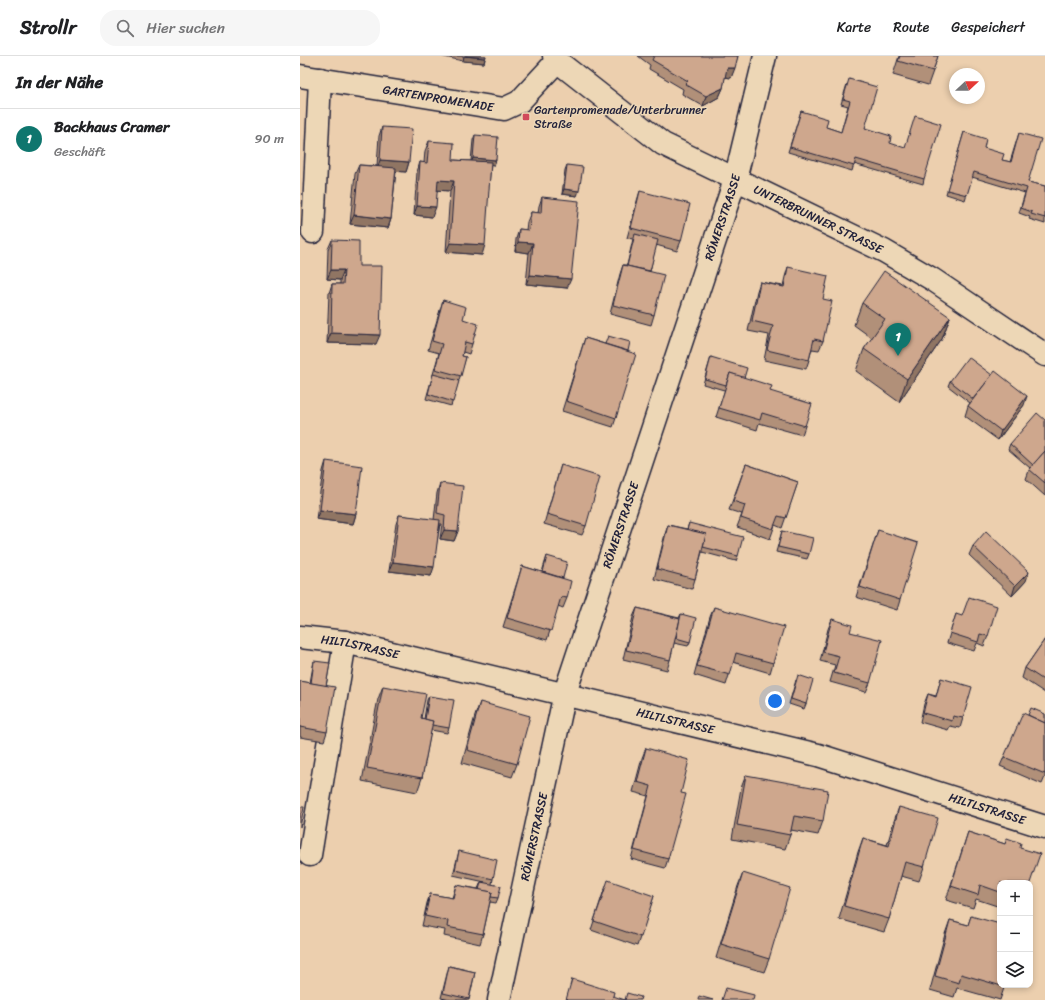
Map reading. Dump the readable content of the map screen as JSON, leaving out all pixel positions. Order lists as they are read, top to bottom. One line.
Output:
{"streets":{"street":["GARTENPROMENADE","RÖMERSTRASSE","UNTERBRUNNER STRASSE","HILTLSTRASSE"]},"crossings":[["GARTENPROMENADE","UNTERBRUNNER STRASSE"],["RÖMERSTRASSE","UNTERBRUNNER STRASSE"],["RÖMERSTRASSE","HILTLSTRASSE"]],"places":{"transit":["Gartenpromenade/Unterbrunner Straße"]},"north":"right","page":{"header":"Strollr","search":"Hier suchen","nav":["Karte","Route","Gespeichert"],"heading":"In der Nähe","list":[{"mark":"1","name":"Backhaus Cramer","note":"Geschäft","value":"90 m"}],"pins":"1","map_buttons":["+","−"]}}
